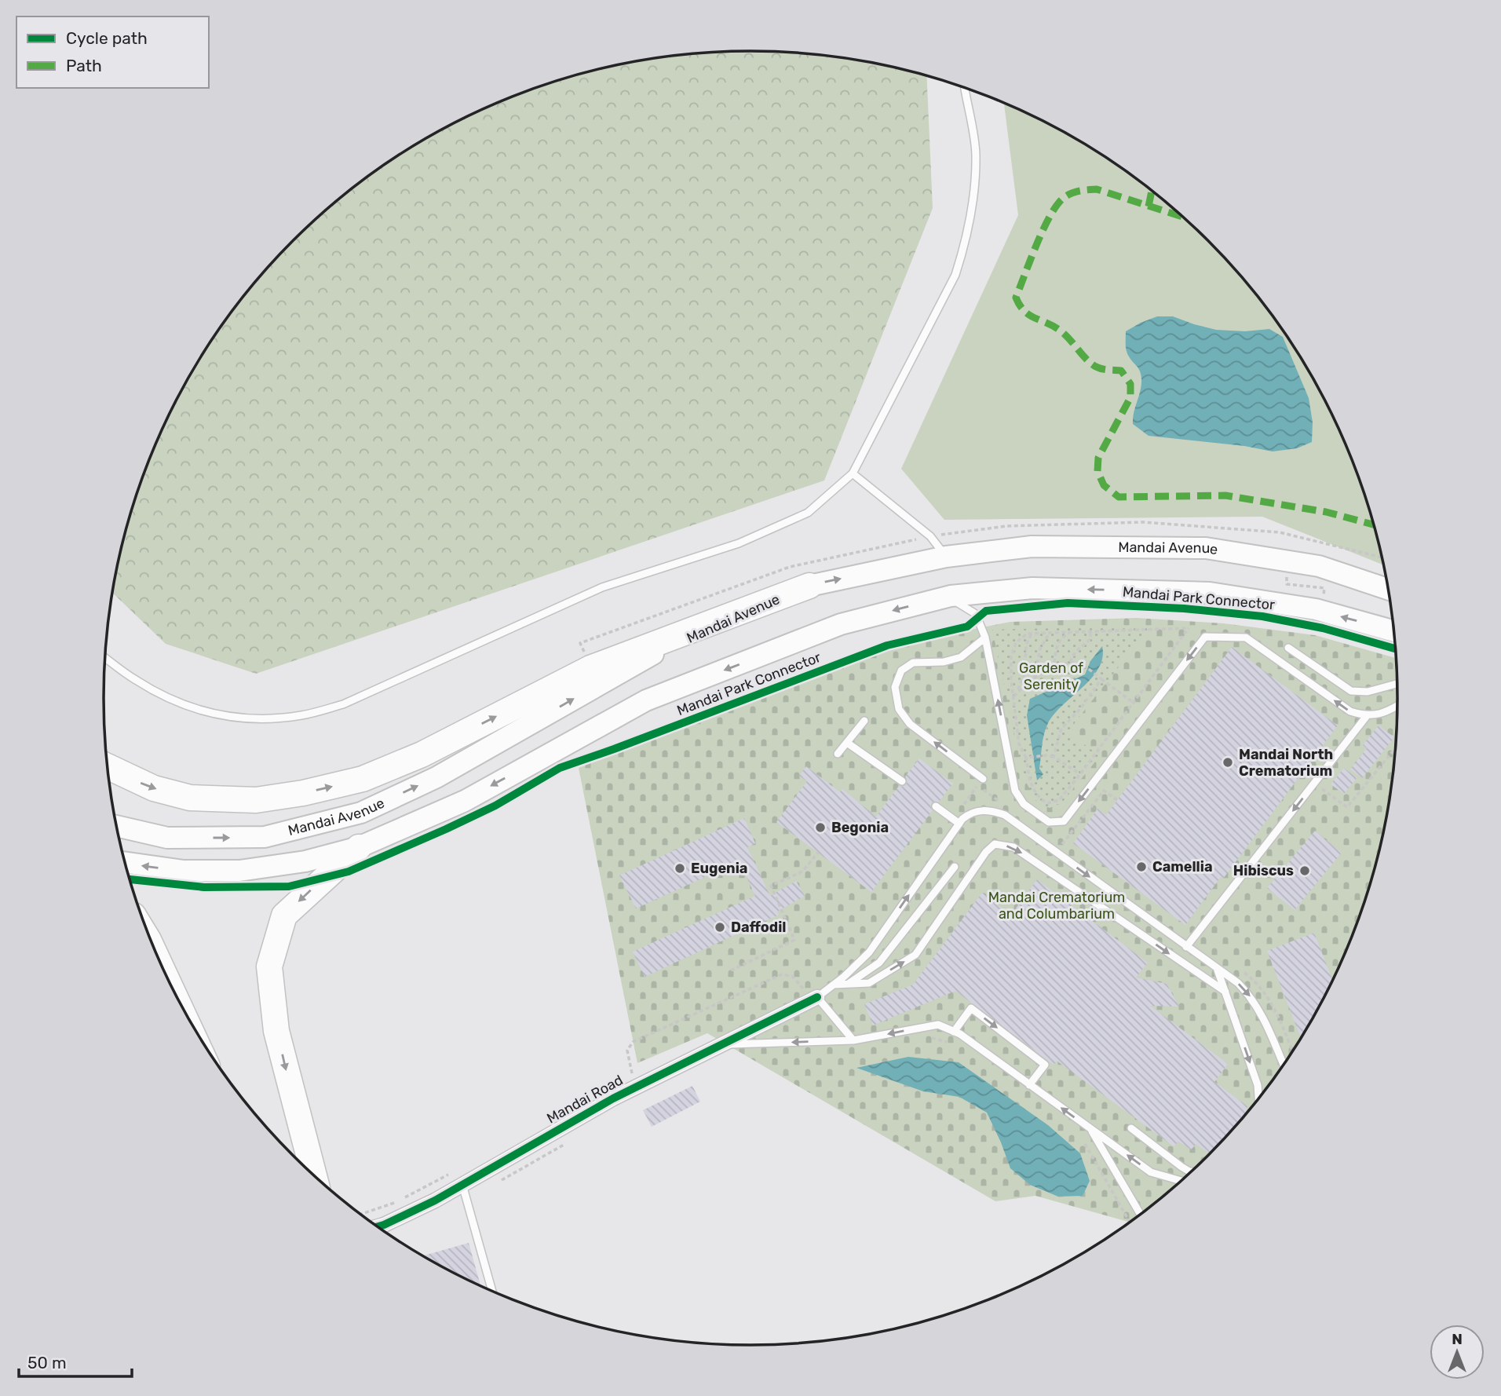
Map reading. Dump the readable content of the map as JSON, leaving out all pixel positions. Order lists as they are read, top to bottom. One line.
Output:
{"streets":{"main road":["Mandai Avenue"],"street":["Mandai Road"],"cycle path":["Mandai Park Connector"]},"parks":["Garden of Serenity","Mandai Crematorium and Columbarium"],"places":["Mandai North Crematorium","Begonia","Camellia","Eugenia","Hibiscus","Daffodil"],"legend":["Cycle path","Path"],"scale_bar":"50 m","north":"top"}
